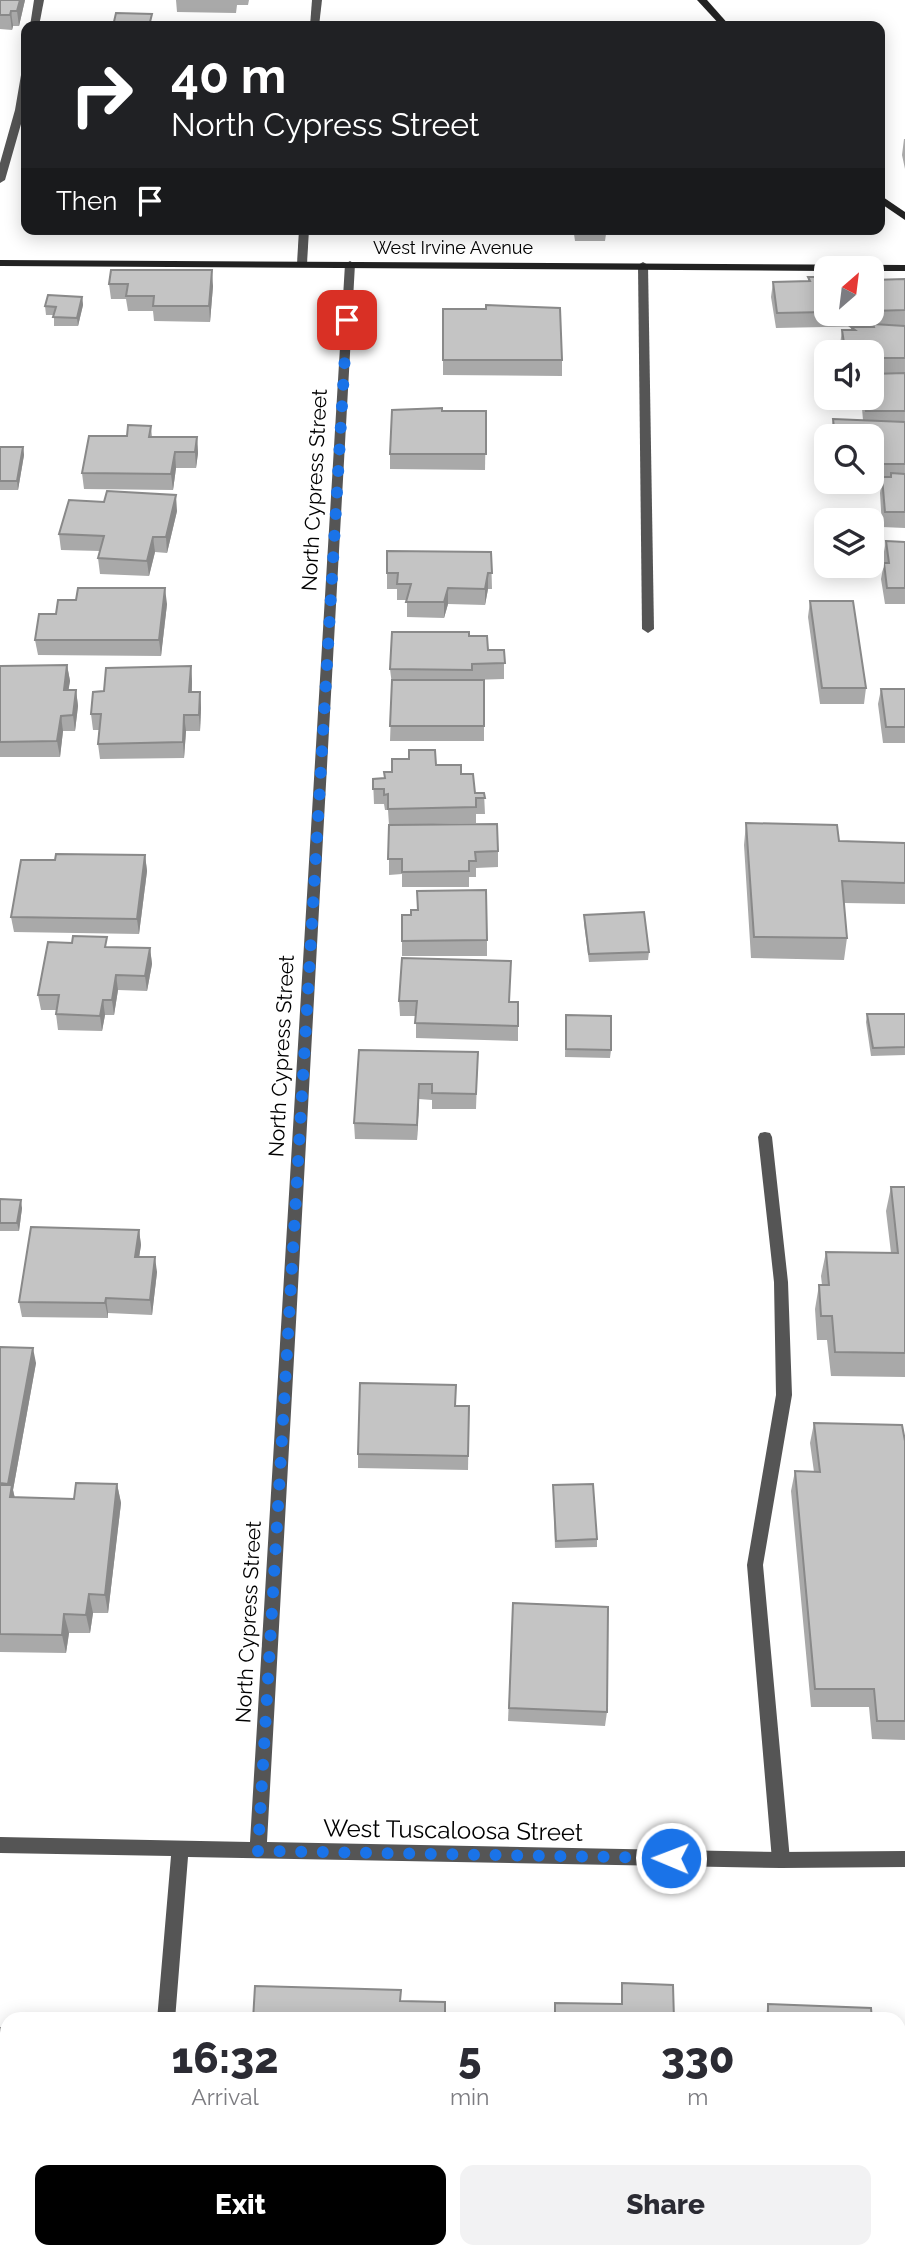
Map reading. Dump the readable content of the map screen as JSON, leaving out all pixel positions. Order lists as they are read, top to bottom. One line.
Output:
{"streets":{"street":["West Irvine Avenue","North Cypress Street","West Tuscaloosa Street"]},"crossings":[["West Irvine Avenue","North Cypress Street"],["North Cypress Street","West Tuscaloosa Street"]],"north":"top right","page":{"turn":["40 m","North Cypress Street"],"then":"Then","eta":["16:32","Arrival","5","min","330","m"],"buttons":["Exit","Share"]}}
